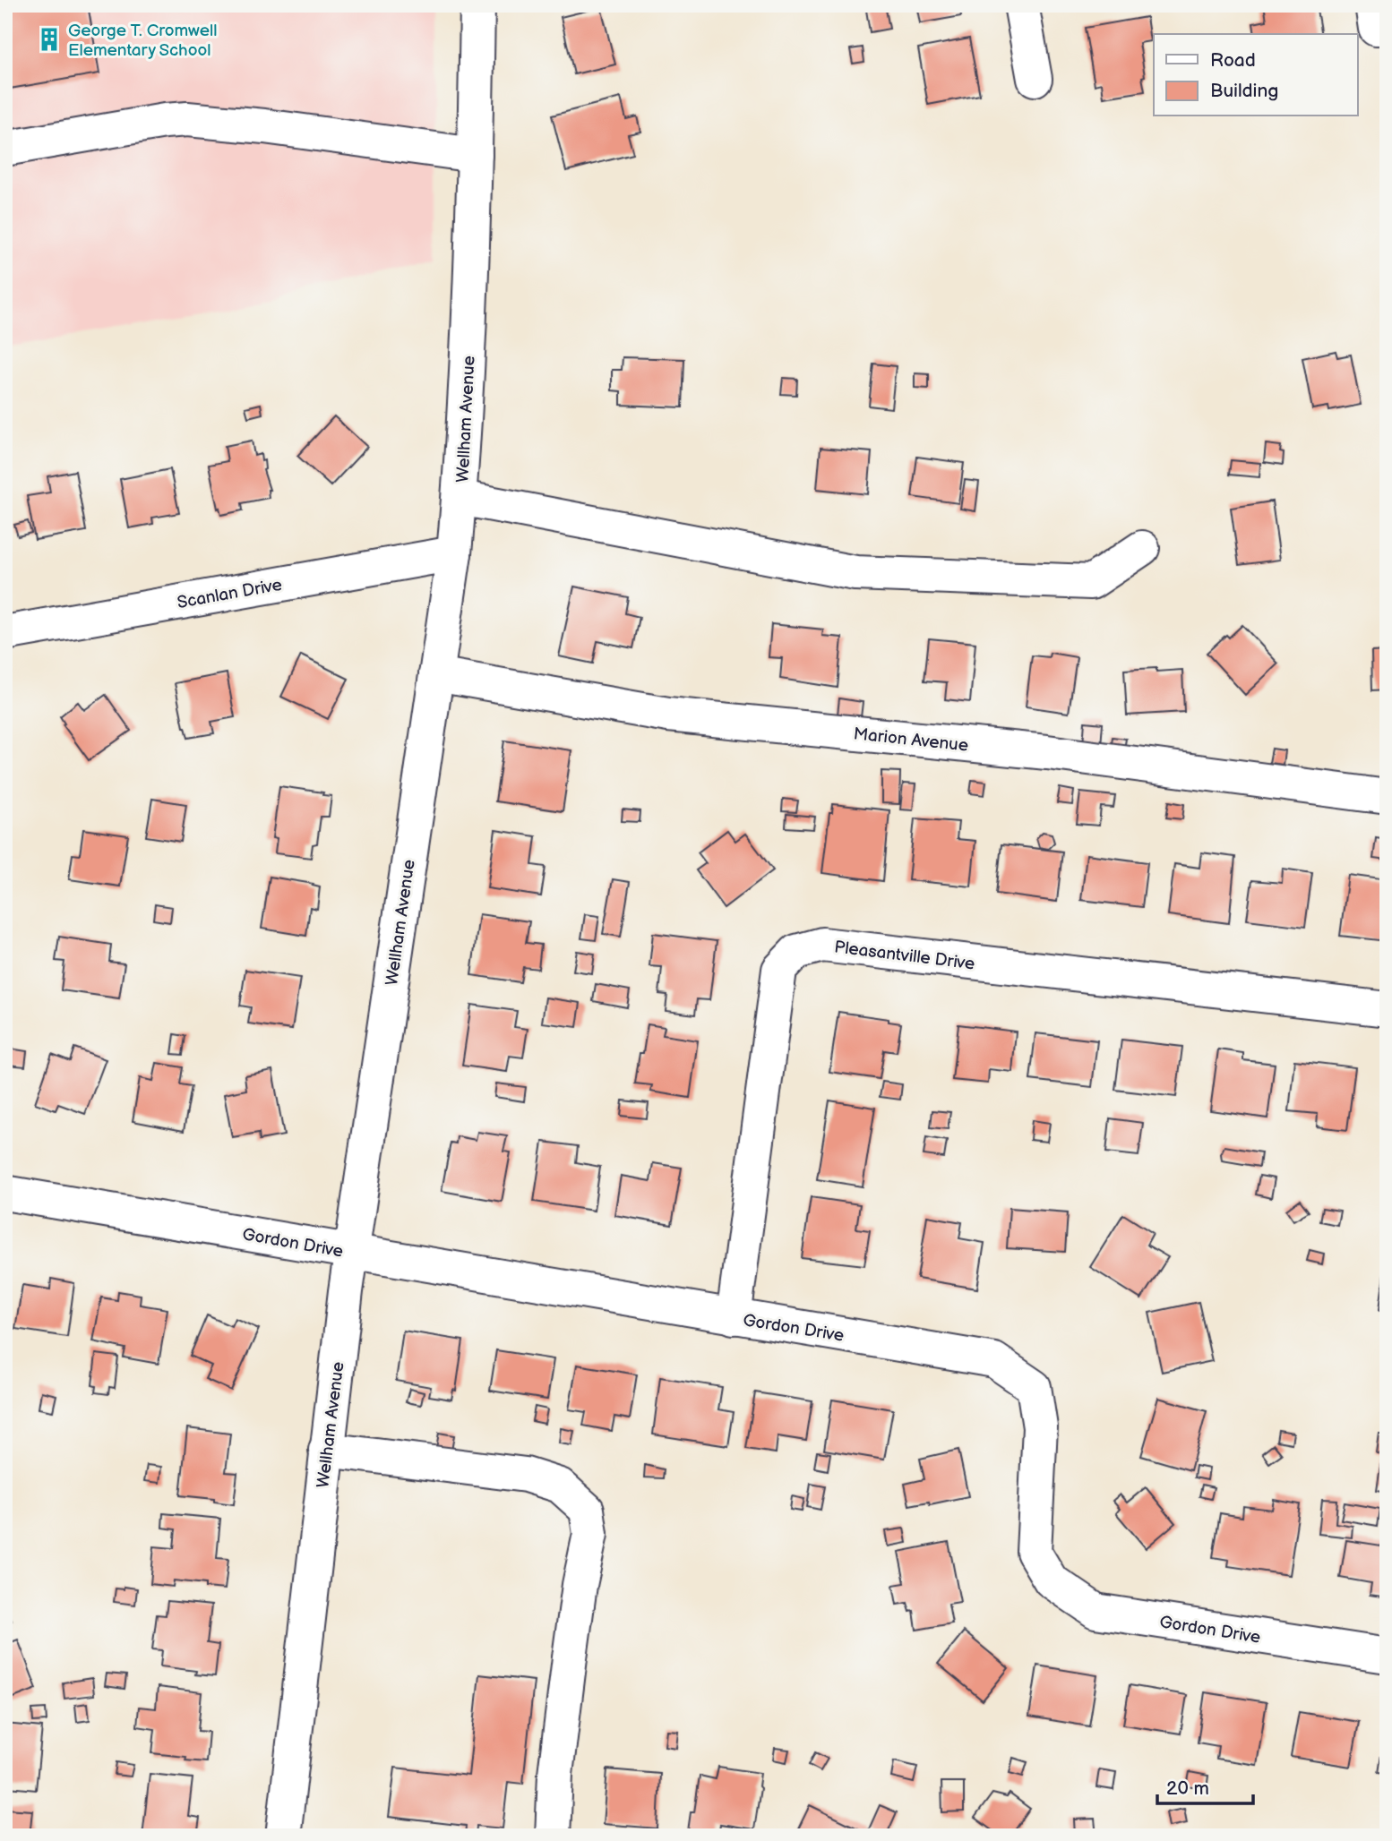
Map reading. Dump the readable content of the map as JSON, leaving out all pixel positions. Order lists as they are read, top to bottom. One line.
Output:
{"streets":{"street":["Wellham Avenue","Scanlan Drive","Marion Avenue","Pleasantville Drive","Gordon Drive"]},"crossings":[["Wellham Avenue","Scanlan Drive"],["Wellham Avenue","Marion Avenue"],["Wellham Avenue","Gordon Drive"],["Pleasantville Drive","Gordon Drive"]],"places":{"building":["George T. Cromwell Elementary School"]},"legend":["Road","Building"],"scale_bar":"20 m"}
